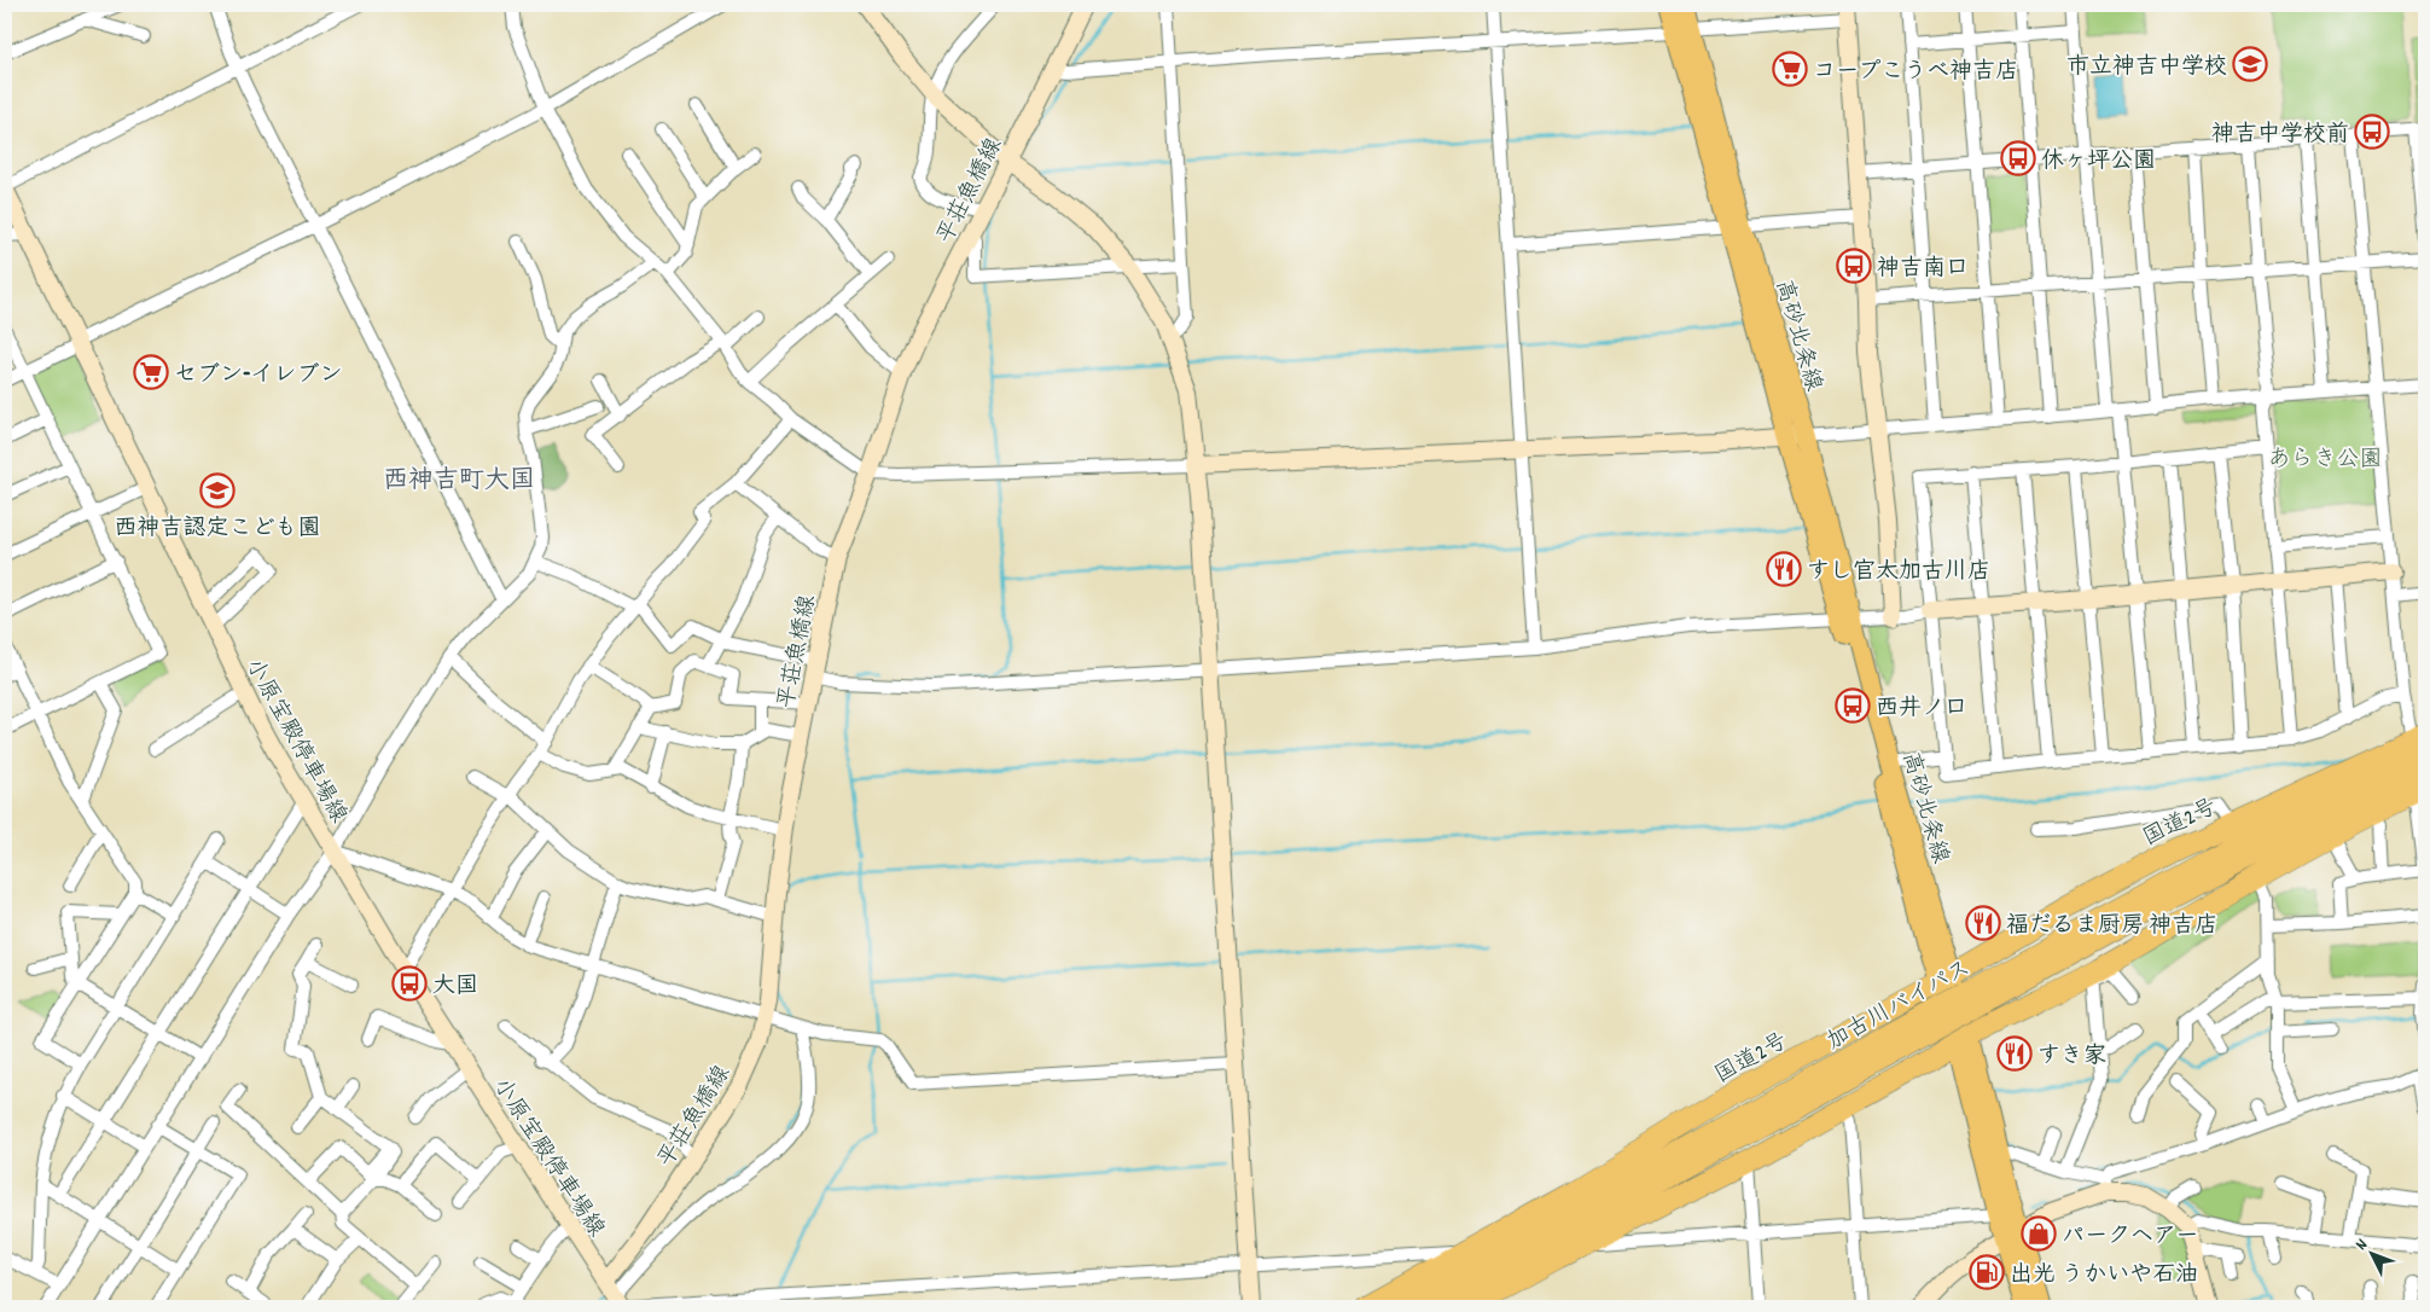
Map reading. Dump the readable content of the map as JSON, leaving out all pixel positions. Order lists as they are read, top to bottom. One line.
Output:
{"streets":{"highway":["国道2号","加古川バイパス"],"main road":["高砂北条線"],"street":["平荘魚橋線","小原宝殿停車場線"]},"crossings":[["平荘魚橋線","小原宝殿停車場線"],["高砂北条線","国道2号"],["国道2号","加古川バイパス"]],"districts":["西神吉町大国"],"parks":["あらき公園"],"places":{"school or university":["市立神吉中学校","西神吉認定こども園"],"supermarket":["コープこうべ神吉店","セブン-イレブン"],"bus stop":["神吉中学校前","休ヶ坪公園","神吉南口","西井ノ口","大国"],"restaurant":["すし官太加古川店","福だるま厨房 神吉店","すき家"],"shop":["パークヘアー"],"fuel station":["出光 うかいや石油"]},"north":"top left"}
